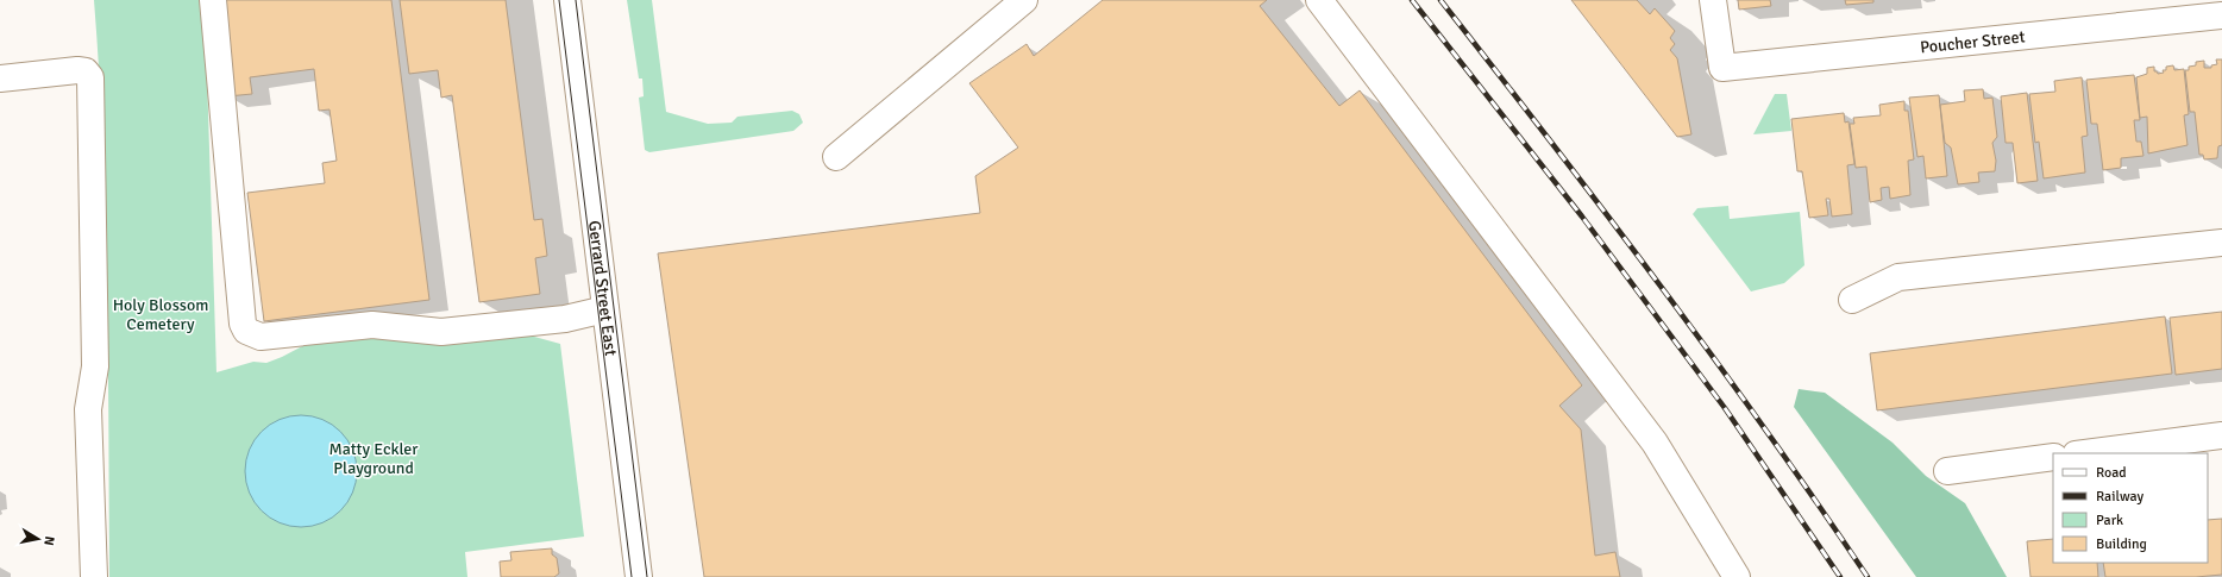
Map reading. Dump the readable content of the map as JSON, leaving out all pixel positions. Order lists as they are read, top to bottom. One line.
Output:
{"streets":{"street":["Poucher Street","Gerrard Street East"]},"parks":["Holy Blossom Cemetery","Matty Eckler Playground"],"legend":["Road","Railway","Park","Building"],"north":"right"}
